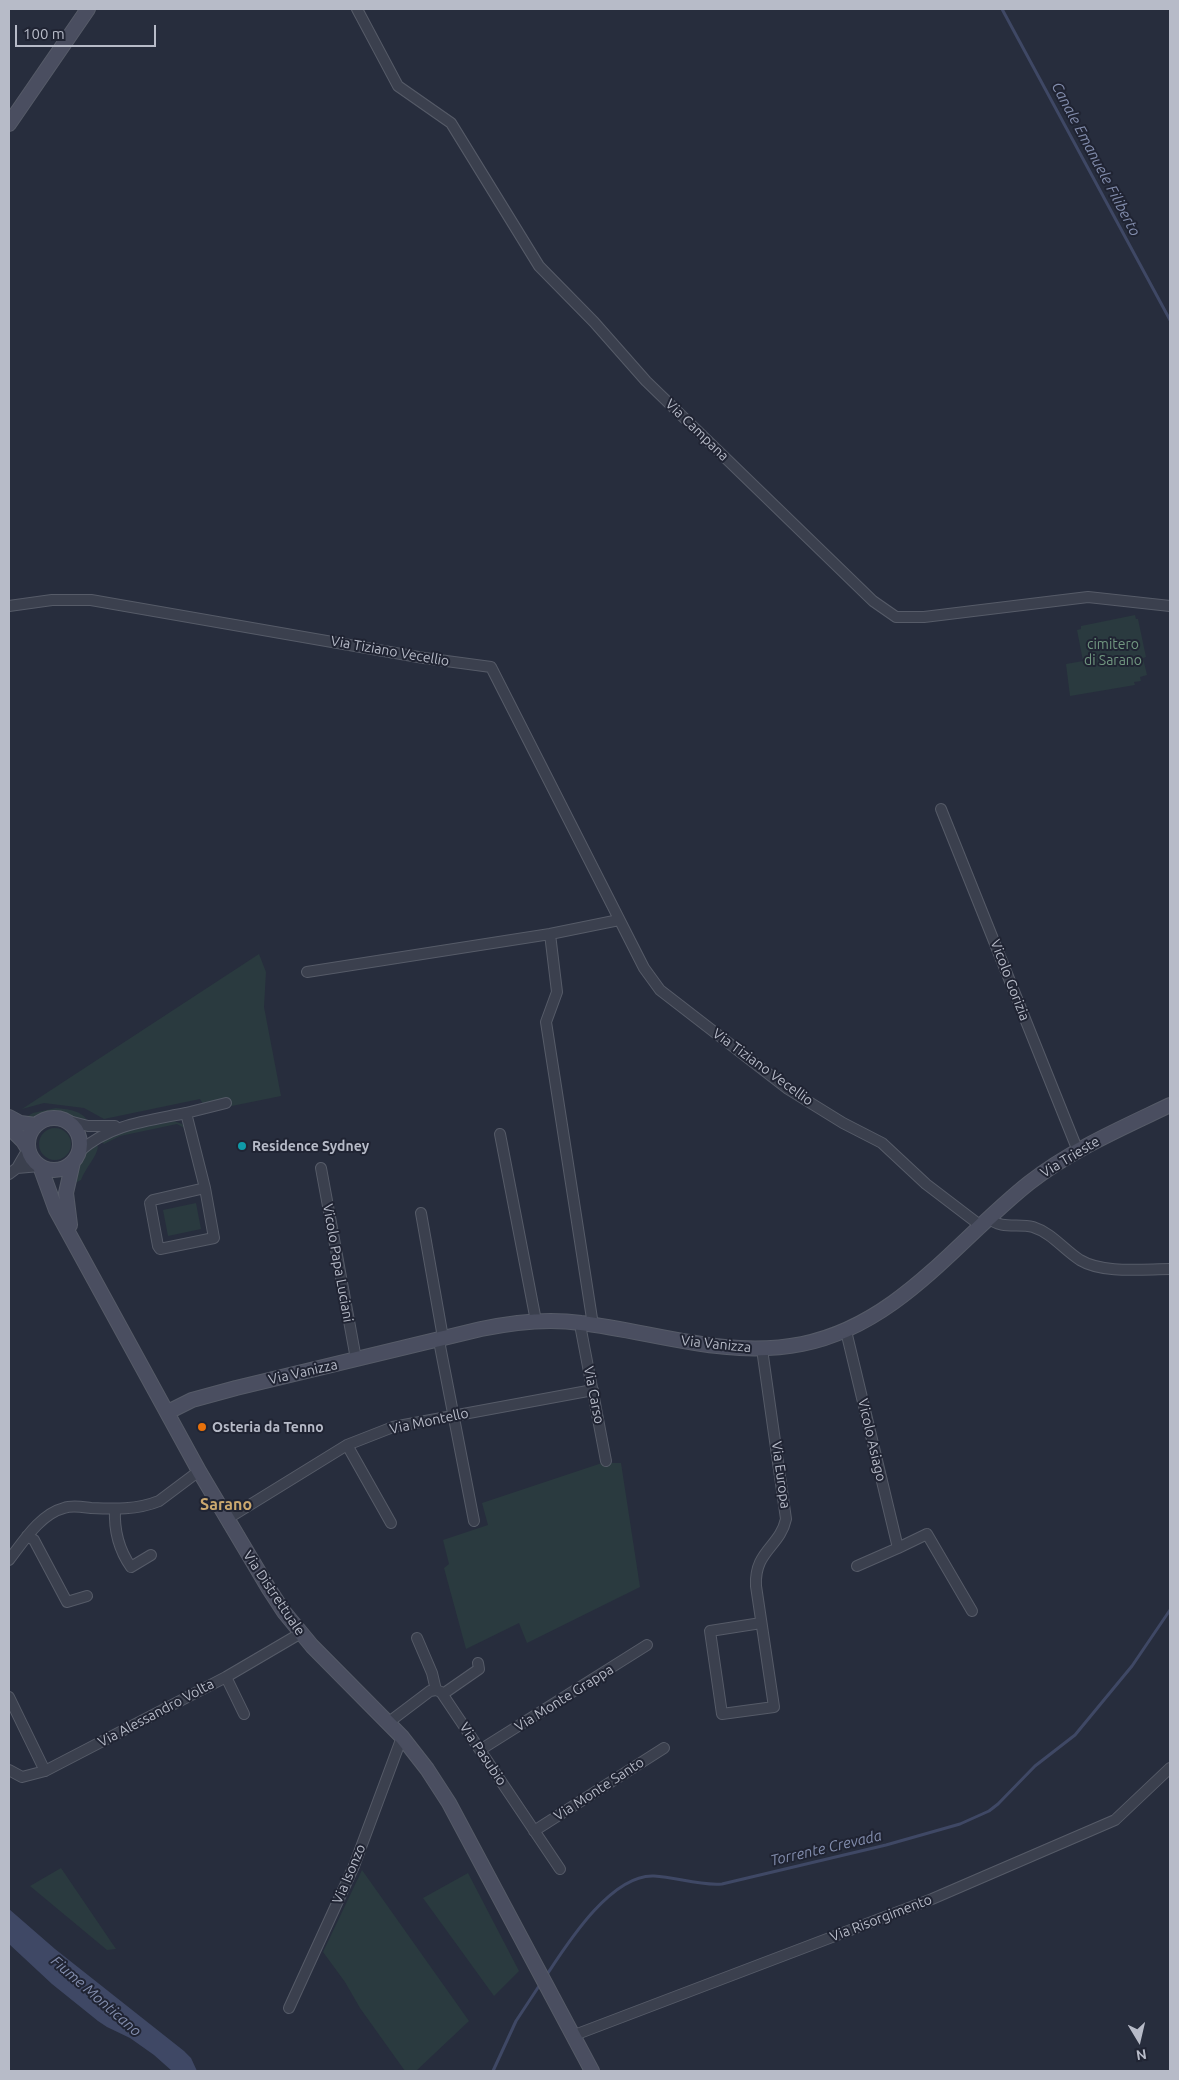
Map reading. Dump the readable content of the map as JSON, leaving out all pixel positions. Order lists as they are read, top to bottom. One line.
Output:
{"streets":{"main road":["Via Trieste","Via Vanizza","Via Distrettuale"],"street":["Via Campana","Via Tiziano Vecellio","Vicolo Gorizia","Vicolo Papa Luciani","Via Carso","Via Montello","Vicolo Asiago","Via Europa","Via Monte Grappa","Via Alessandro Volta","Via Pasubio","Via Monte Santo","Via Isonzo","Via Risorgimento"]},"crossings":[["Via Tiziano Vecellio","Via Trieste"],["Via Tiziano Vecellio","Via Vanizza"],["Vicolo Gorizia","Via Trieste"],["Via Trieste","Via Vanizza"],["Vicolo Papa Luciani","Via Vanizza"],["Via Vanizza","Via Carso"],["Via Vanizza","Vicolo Asiago"],["Via Vanizza","Via Europa"],["Via Vanizza","Via Distrettuale"],["Via Carso","Via Montello"],["Via Montello","Via Distrettuale"],["Via Distrettuale","Via Alessandro Volta"],["Via Distrettuale","Via Isonzo"],["Via Distrettuale","Via Risorgimento"],["Via Monte Grappa","Via Pasubio"],["Via Pasubio","Via Monte Santo"]],"districts":["Sarano"],"water":["Canale Emanuele Filiberto","Torrente Crevada","Fiume Monticano"],"parks":["cimitero di Sarano"],"places":["Residence Sydney","Osteria da Tenno"],"scale_bar":"100 m","north":"bottom"}
